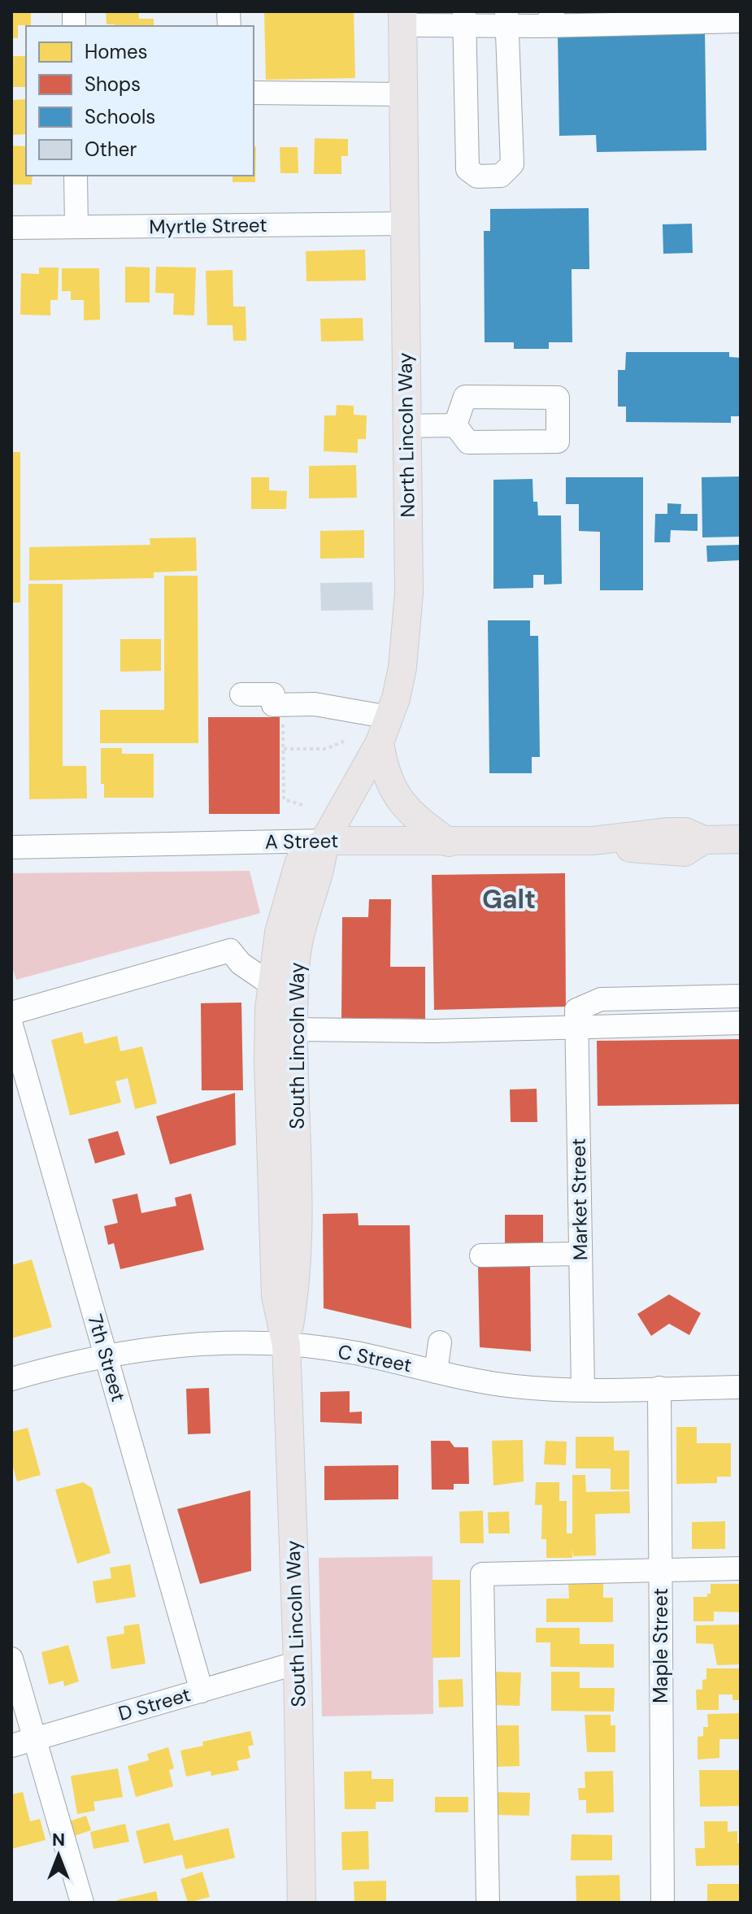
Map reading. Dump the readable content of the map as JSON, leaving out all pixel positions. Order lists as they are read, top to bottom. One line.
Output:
{"streets":{"main road":["North Lincoln Way","A Street","South Lincoln Way"],"street":["Myrtle Street","Market Street","7th Street","C Street","Maple Street","D Street"]},"crossings":[["Myrtle Street","North Lincoln Way"],["North Lincoln Way","A Street"],["North Lincoln Way","South Lincoln Way"],["A Street","South Lincoln Way"],["South Lincoln Way","C Street"],["South Lincoln Way","D Street"],["Market Street","C Street"],["7th Street","C Street"],["7th Street","D Street"],["C Street","Maple Street"]],"districts":["Galt"],"legend":["Homes","Shops","Schools","Other"],"north":"top"}
